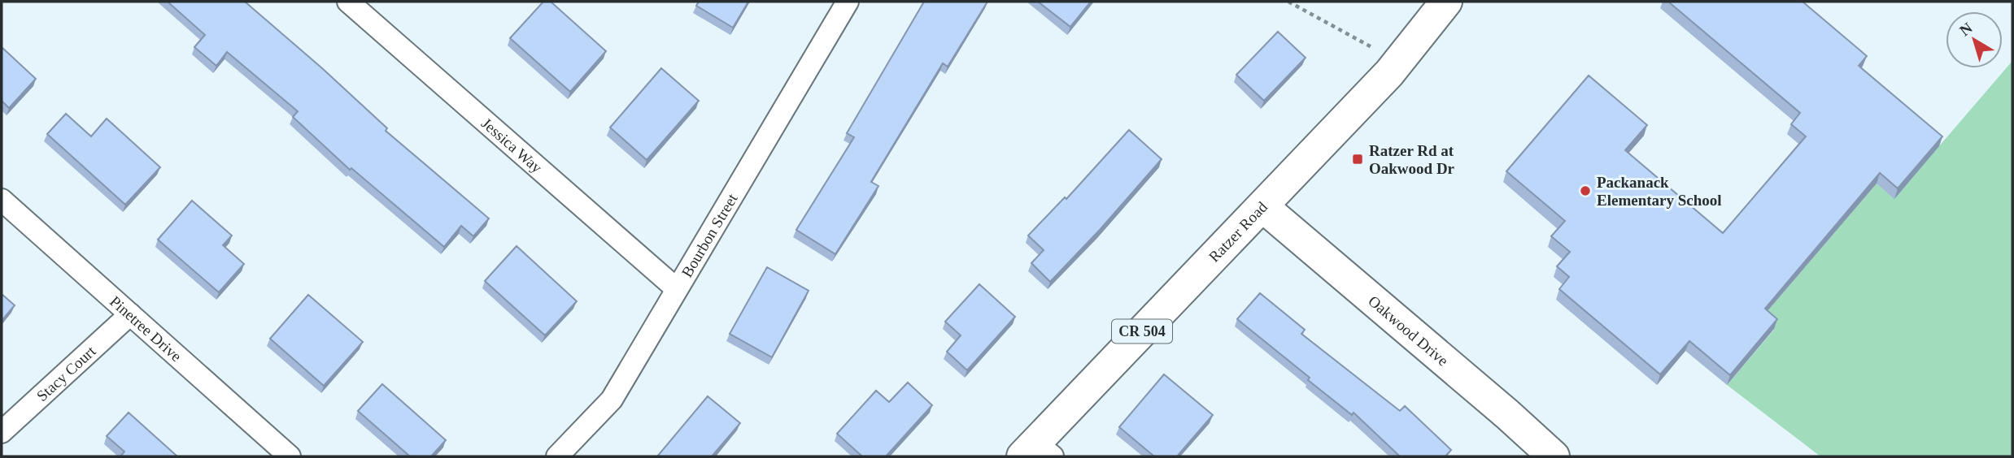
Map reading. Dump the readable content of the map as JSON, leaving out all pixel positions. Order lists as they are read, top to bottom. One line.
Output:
{"streets":{"main road":["Ratzer Road","Oakwood Drive","CR 504"],"street":["Jessica Way","Bourbon Street","Pinetree Drive","Stacy Court"]},"crossings":[["Jessica Way","Bourbon Street"],["Ratzer Road","Oakwood Drive"],["Pinetree Drive","Stacy Court"]],"places":{"transit":["Ratzer Rd at Oakwood Dr"],"other":["Packanack Elementary School"]},"north":"top left"}
